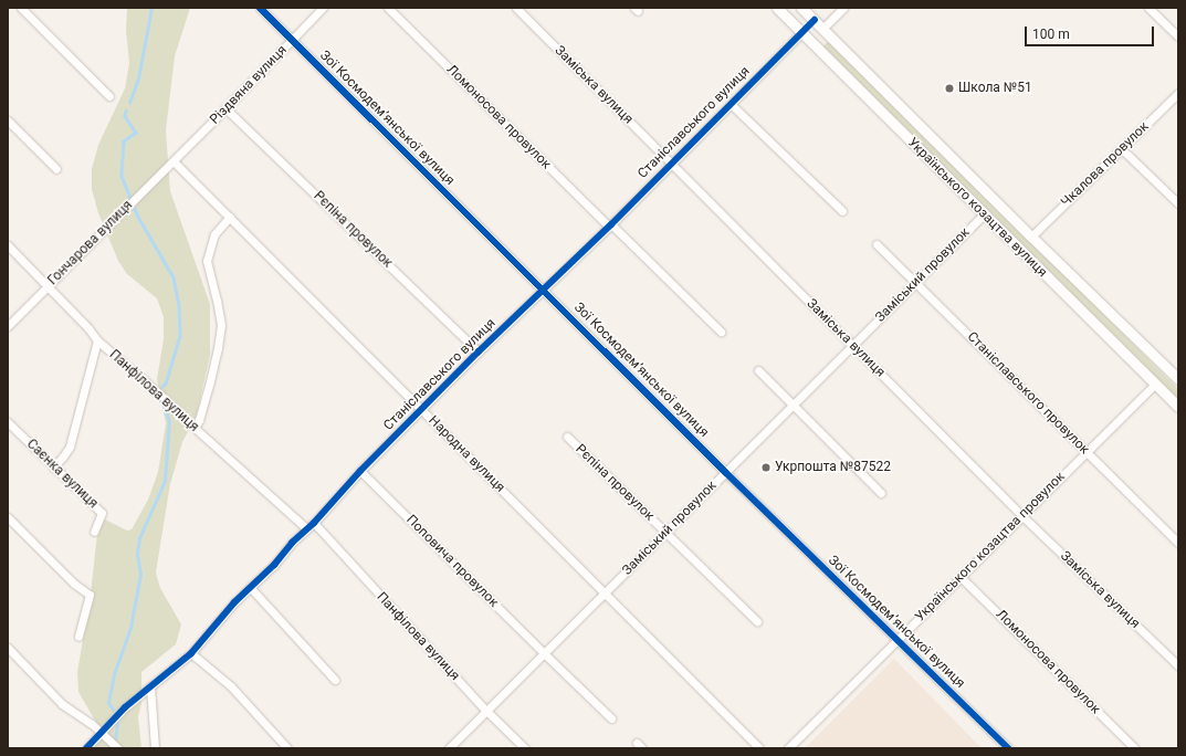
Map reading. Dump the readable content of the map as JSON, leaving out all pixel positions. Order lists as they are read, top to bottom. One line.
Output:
{"streets":{"street":["Різдвяна вулиця","Заміська вулиця","Ломоносова провулок","Зої Космодем’янської вулиця","Станіславського вулиця","Чкалова провулок","Українського козацтва вулиця","Рєпіна провулок","Гончарова вулиця","Заміський провулок","Панфілова вулиця","Станіславського провулок","Народна вулиця","Саєнка вулиця","Українського козацтва провулок","Поповича провулок"]},"crossings":[["Різдвяна вулиця","Зої Космодем’янської вулиця"],["Різдвяна вулиця","Рєпіна провулок"],["Різдвяна вулиця","Гончарова вулиця"],["Різдвяна вулиця","Народна вулиця"],["Заміська вулиця","Станіславського вулиця"],["Заміська вулиця","Заміський провулок"],["Заміська вулиця","Українського козацтва провулок"],["Ломоносова провулок","Станіславського вулиця"],["Ломоносова провулок","Українського козацтва провулок"],["Зої Космодем’янської вулиця","Станіславського вулиця"],["Зої Космодем’янської вулиця","Заміський провулок"],["Зої Космодем’янської вулиця","Українського козацтва провулок"],["Станіславського вулиця","Українського козацтва вулиця"],["Станіславського вулиця","Рєпіна провулок"],["Станіславського вулиця","Панфілова вулиця"],["Станіславського вулиця","Народна вулиця"],["Станіславського вулиця","Поповича провулок"],["Чкалова провулок","Українського козацтва вулиця"],["Українського козацтва вулиця","Заміський провулок"],["Українського козацтва вулиця","Українського козацтва провулок"],["Рєпіна провулок","Заміський провулок"],["Гончарова вулиця","Панфілова вулиця"],["Гончарова вулиця","Народна вулиця"],["Заміський провулок","Панфілова вулиця"],["Заміський провулок","Станіславського провулок"],["Заміський провулок","Народна вулиця"],["Заміський провулок","Поповича провулок"],["Станіславського провулок","Українського козацтва провулок"]],"places":["Школа №51","Укрпошта №87522"],"scale_bar":"100 m"}
